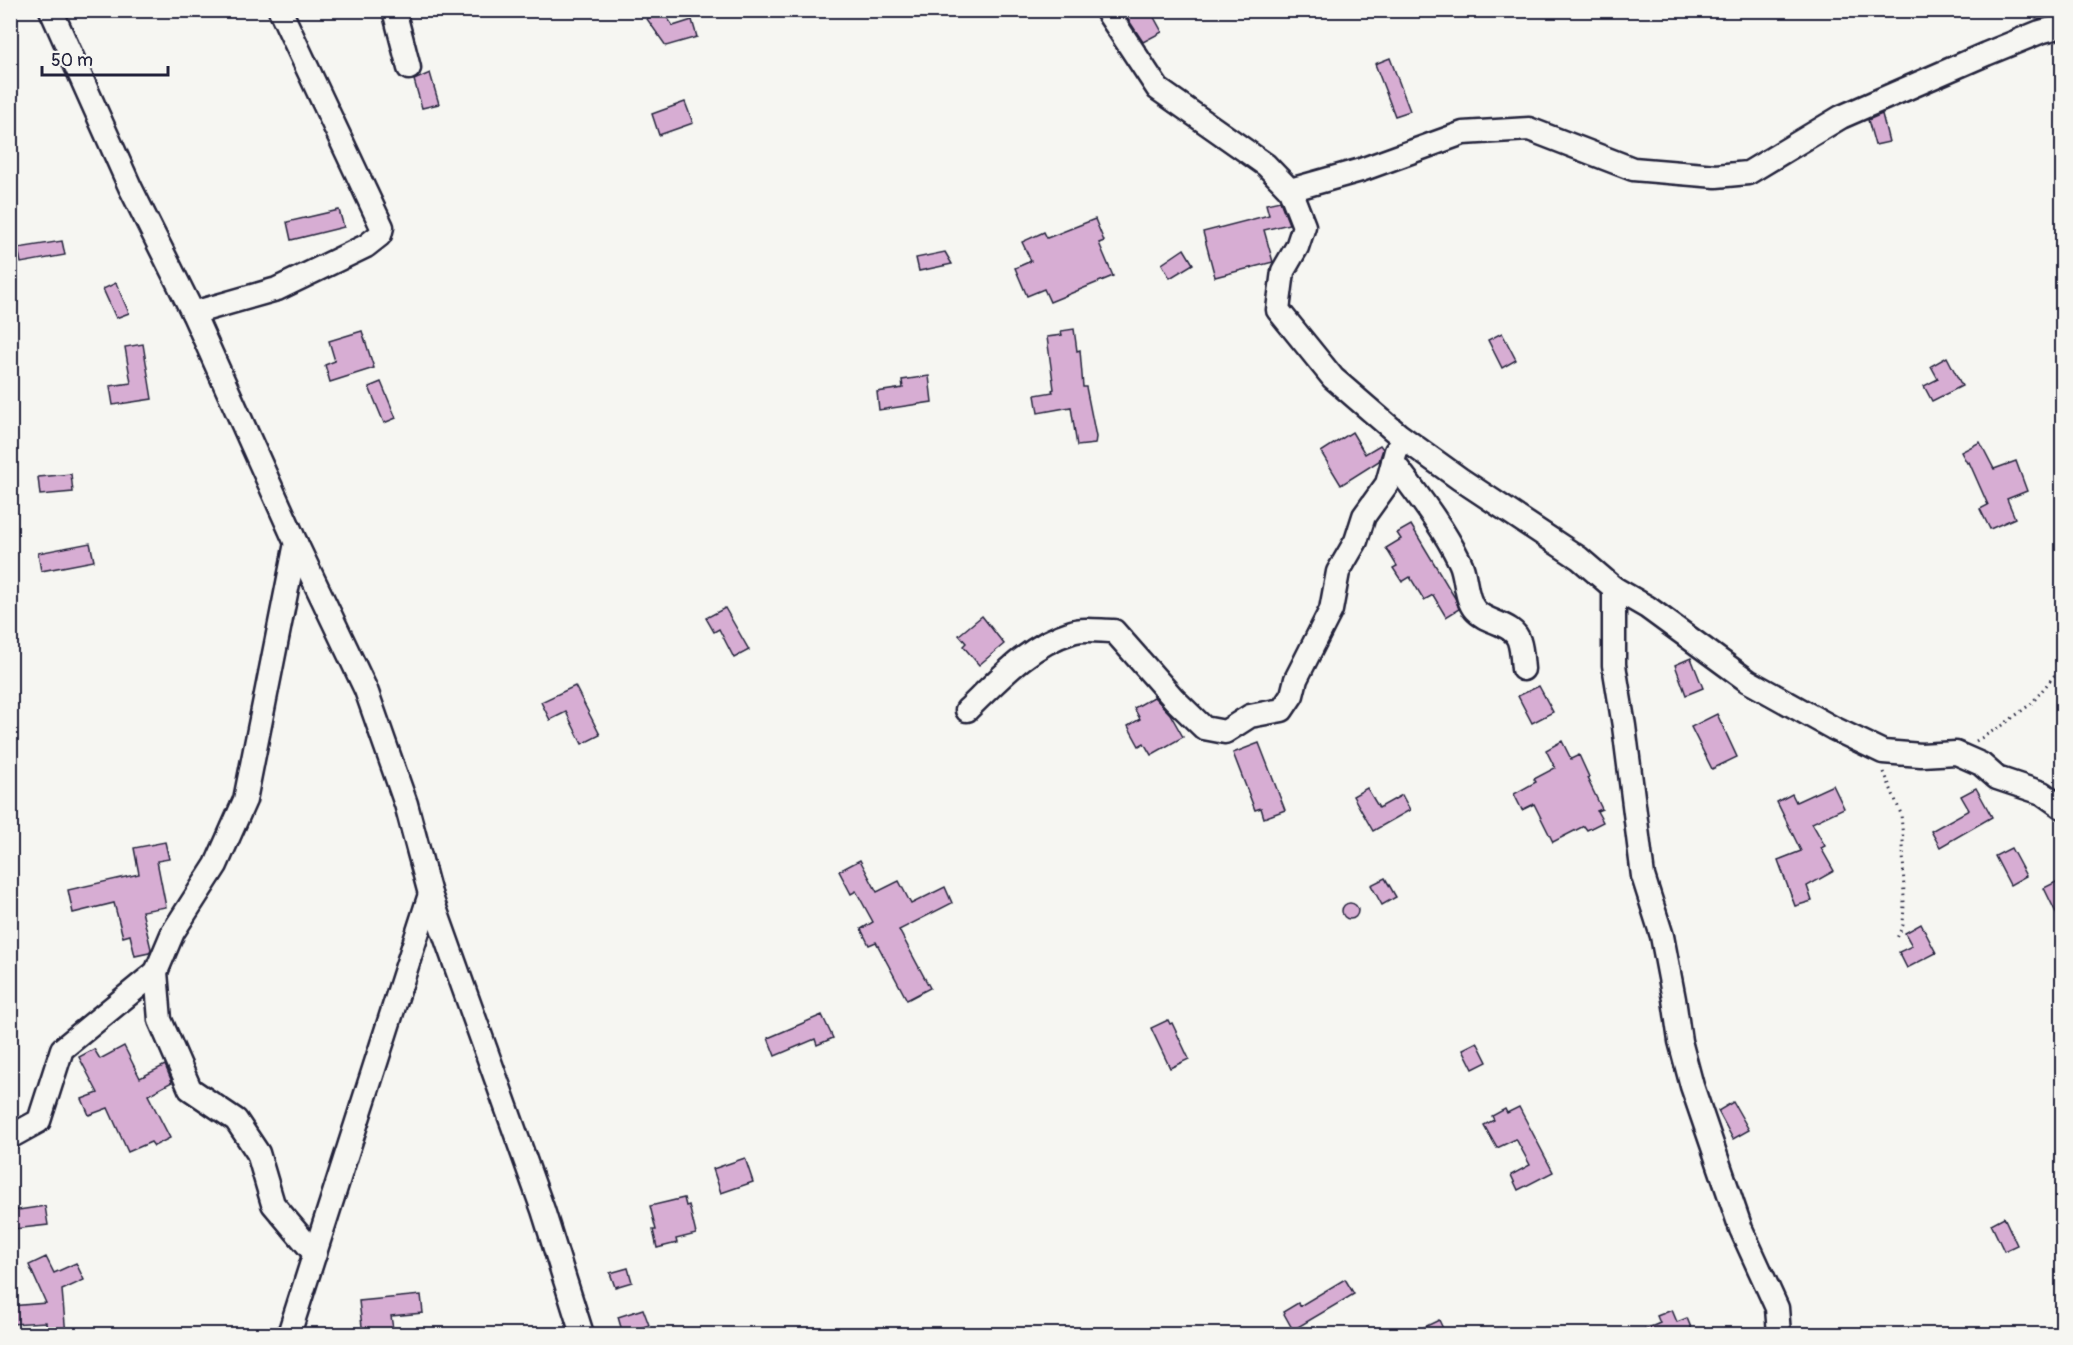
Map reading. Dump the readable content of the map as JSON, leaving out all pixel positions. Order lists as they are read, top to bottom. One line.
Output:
{"scale_bar":"50 m"}
